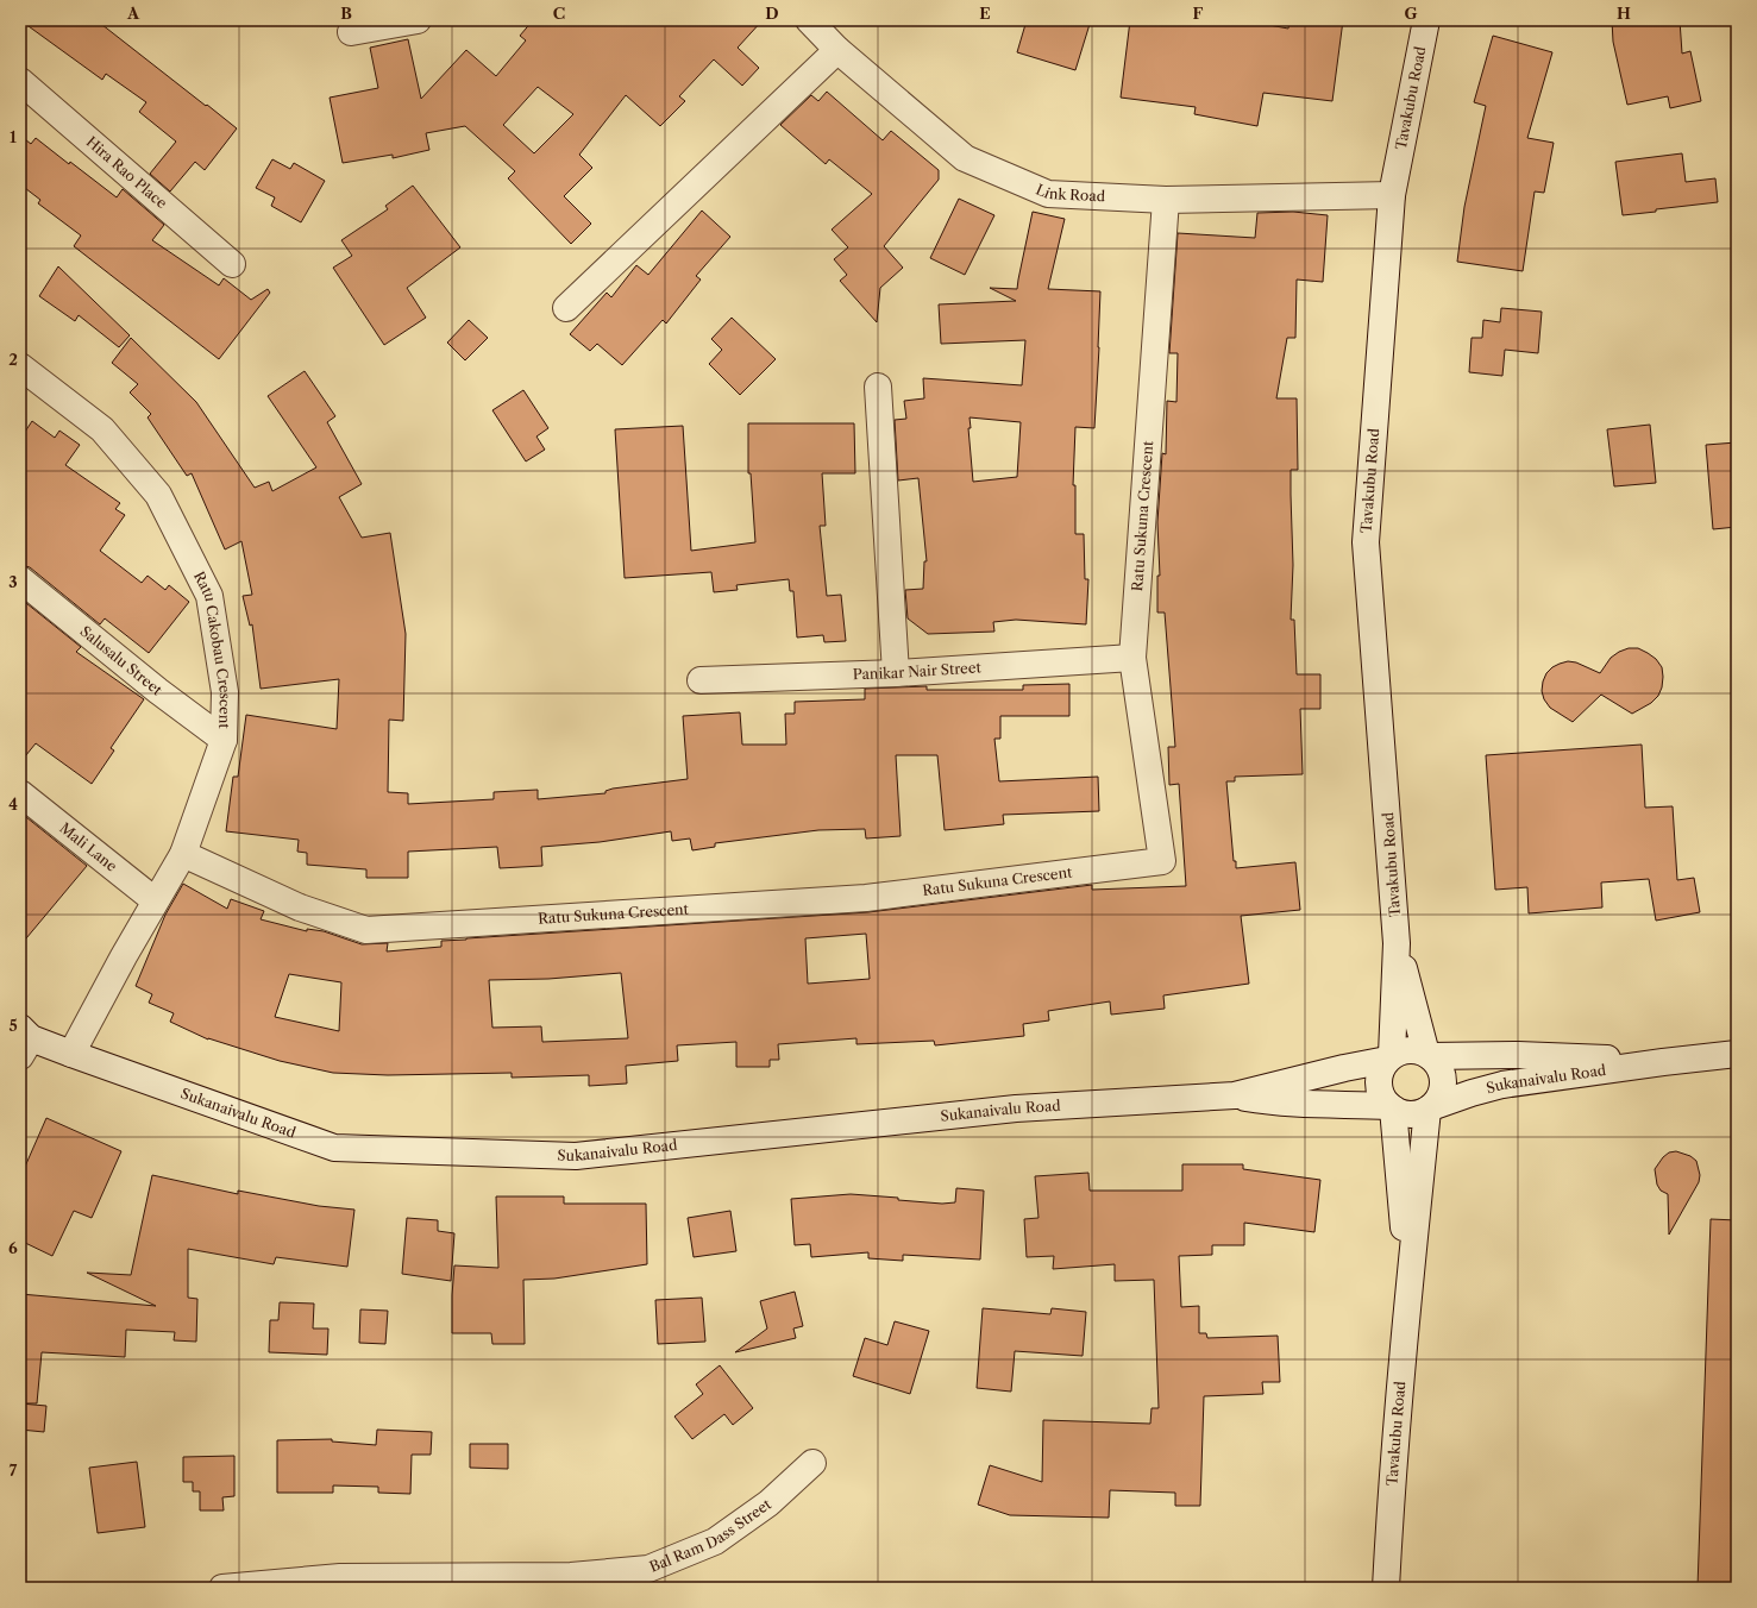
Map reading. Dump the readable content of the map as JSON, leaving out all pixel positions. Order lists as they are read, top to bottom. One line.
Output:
{"streets":{"street":["Tavakubu Road","Hira Rao Place","Link Road","Ratu Sukuna Crescent","Ratu Cakobau Crescent","Salusalu Street","Panikar Nair Street","Mali Lane","Sukanaivalu Road","Bal Ram Dass Street"]},"crossings":[["Tavakubu Road","Link Road"],["Tavakubu Road","Sukanaivalu Road"],["Link Road","Ratu Sukuna Crescent"],["Ratu Sukuna Crescent","Ratu Cakobau Crescent"],["Ratu Sukuna Crescent","Panikar Nair Street"],["Ratu Cakobau Crescent","Salusalu Street"],["Ratu Cakobau Crescent","Mali Lane"],["Ratu Cakobau Crescent","Sukanaivalu Road"]],"grid":{"columns":["A","B","C","D","E","F","G","H"],"rows":["1","2","3","4","5","6","7"]}}
